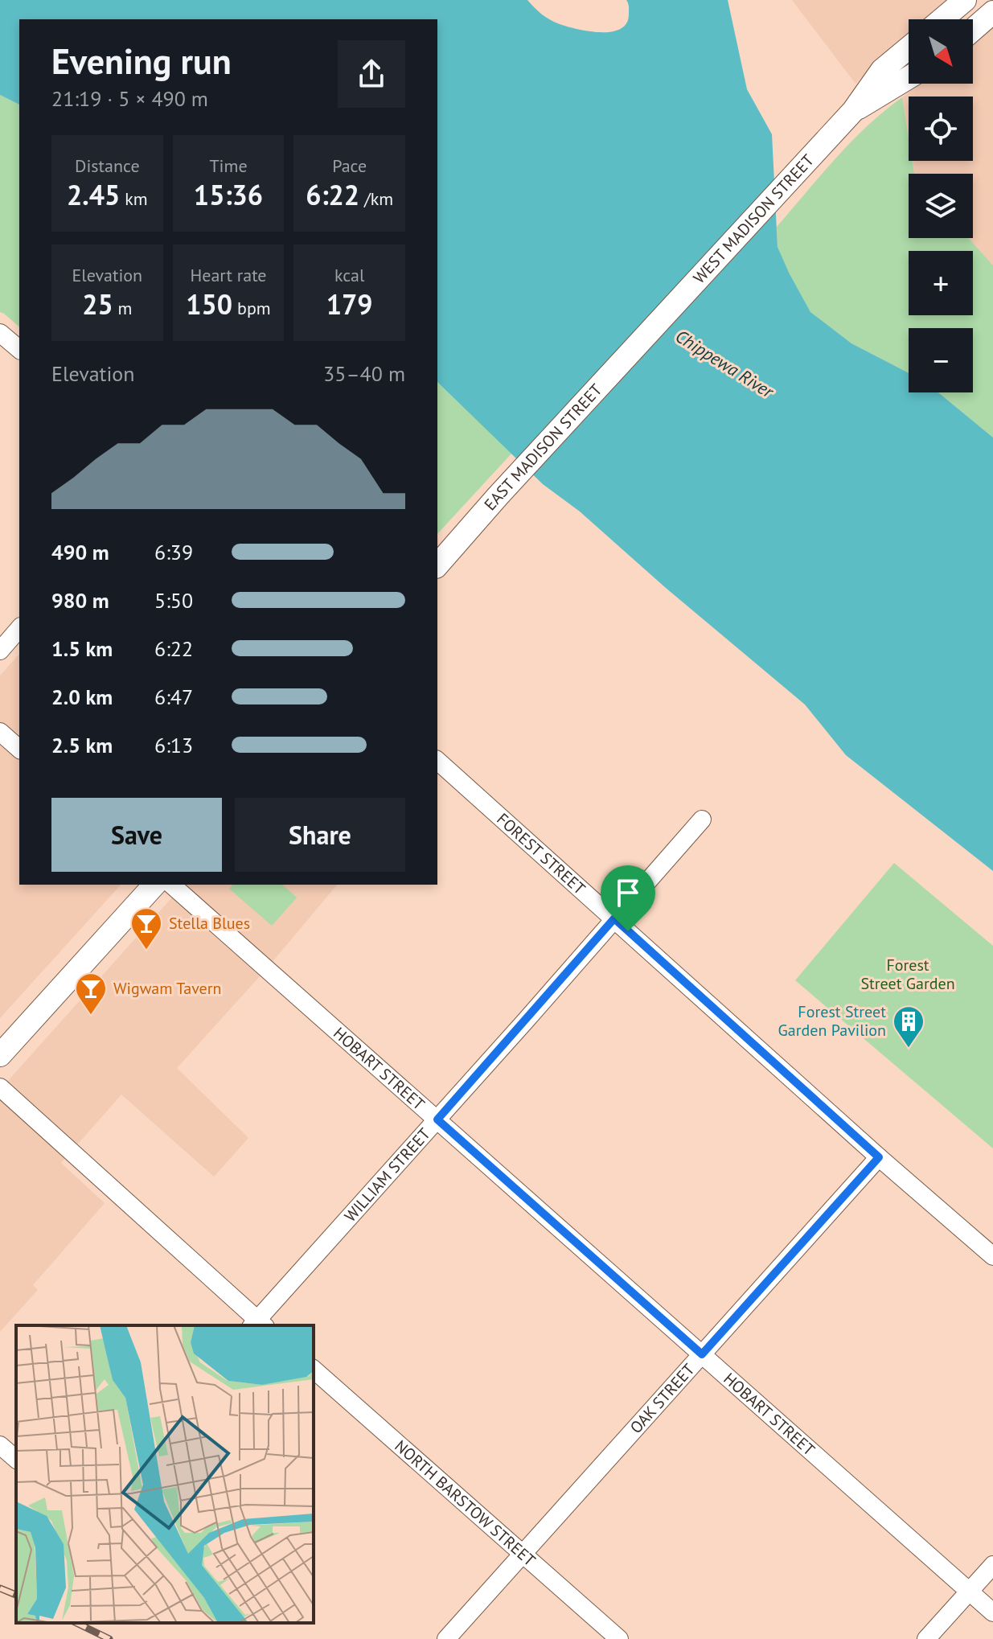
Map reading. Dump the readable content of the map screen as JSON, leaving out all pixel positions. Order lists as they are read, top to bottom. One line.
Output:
{"streets":{"main road":["WEST MADISON STREET","EAST MADISON STREET"],"street":["FOREST STREET","HOBART STREET","WILLIAM STREET","OAK STREET","NORTH BARSTOW STREET"]},"crossings":[["WEST MADISON STREET","EAST MADISON STREET"],["FOREST STREET","WILLIAM STREET"],["FOREST STREET","OAK STREET"],["HOBART STREET","WILLIAM STREET"],["HOBART STREET","OAK STREET"],["OAK STREET","NORTH BARSTOW STREET"]],"water":["Chippewa River"],"parks":["Forest Street Garden"],"places":{"bar":["Stella Blues","Wigwam Tavern"],"building":["Forest Street Garden Pavilion"]},"north":"bottom right","page":{"map_buttons":["+","−"],"heading":["Evening run","21:19 · 5 × 490 m"],"stats":[["Distance","2.45 km"],["Time","15:36"],["Pace","6:22 /km"],["Elevation","25 m"],["Heart rate","150 bpm"],["kcal","179"]],"chart":["Elevation","35–40 m"],"list":[{"name":"490 m","note":"6:39"},{"name":"980 m","note":"5:50"},{"name":"1.5 km","note":"6:22"},{"name":"2.0 km","note":"6:47"},{"name":"2.5 km","note":"6:13"}],"buttons":["Save","Share"]}}
